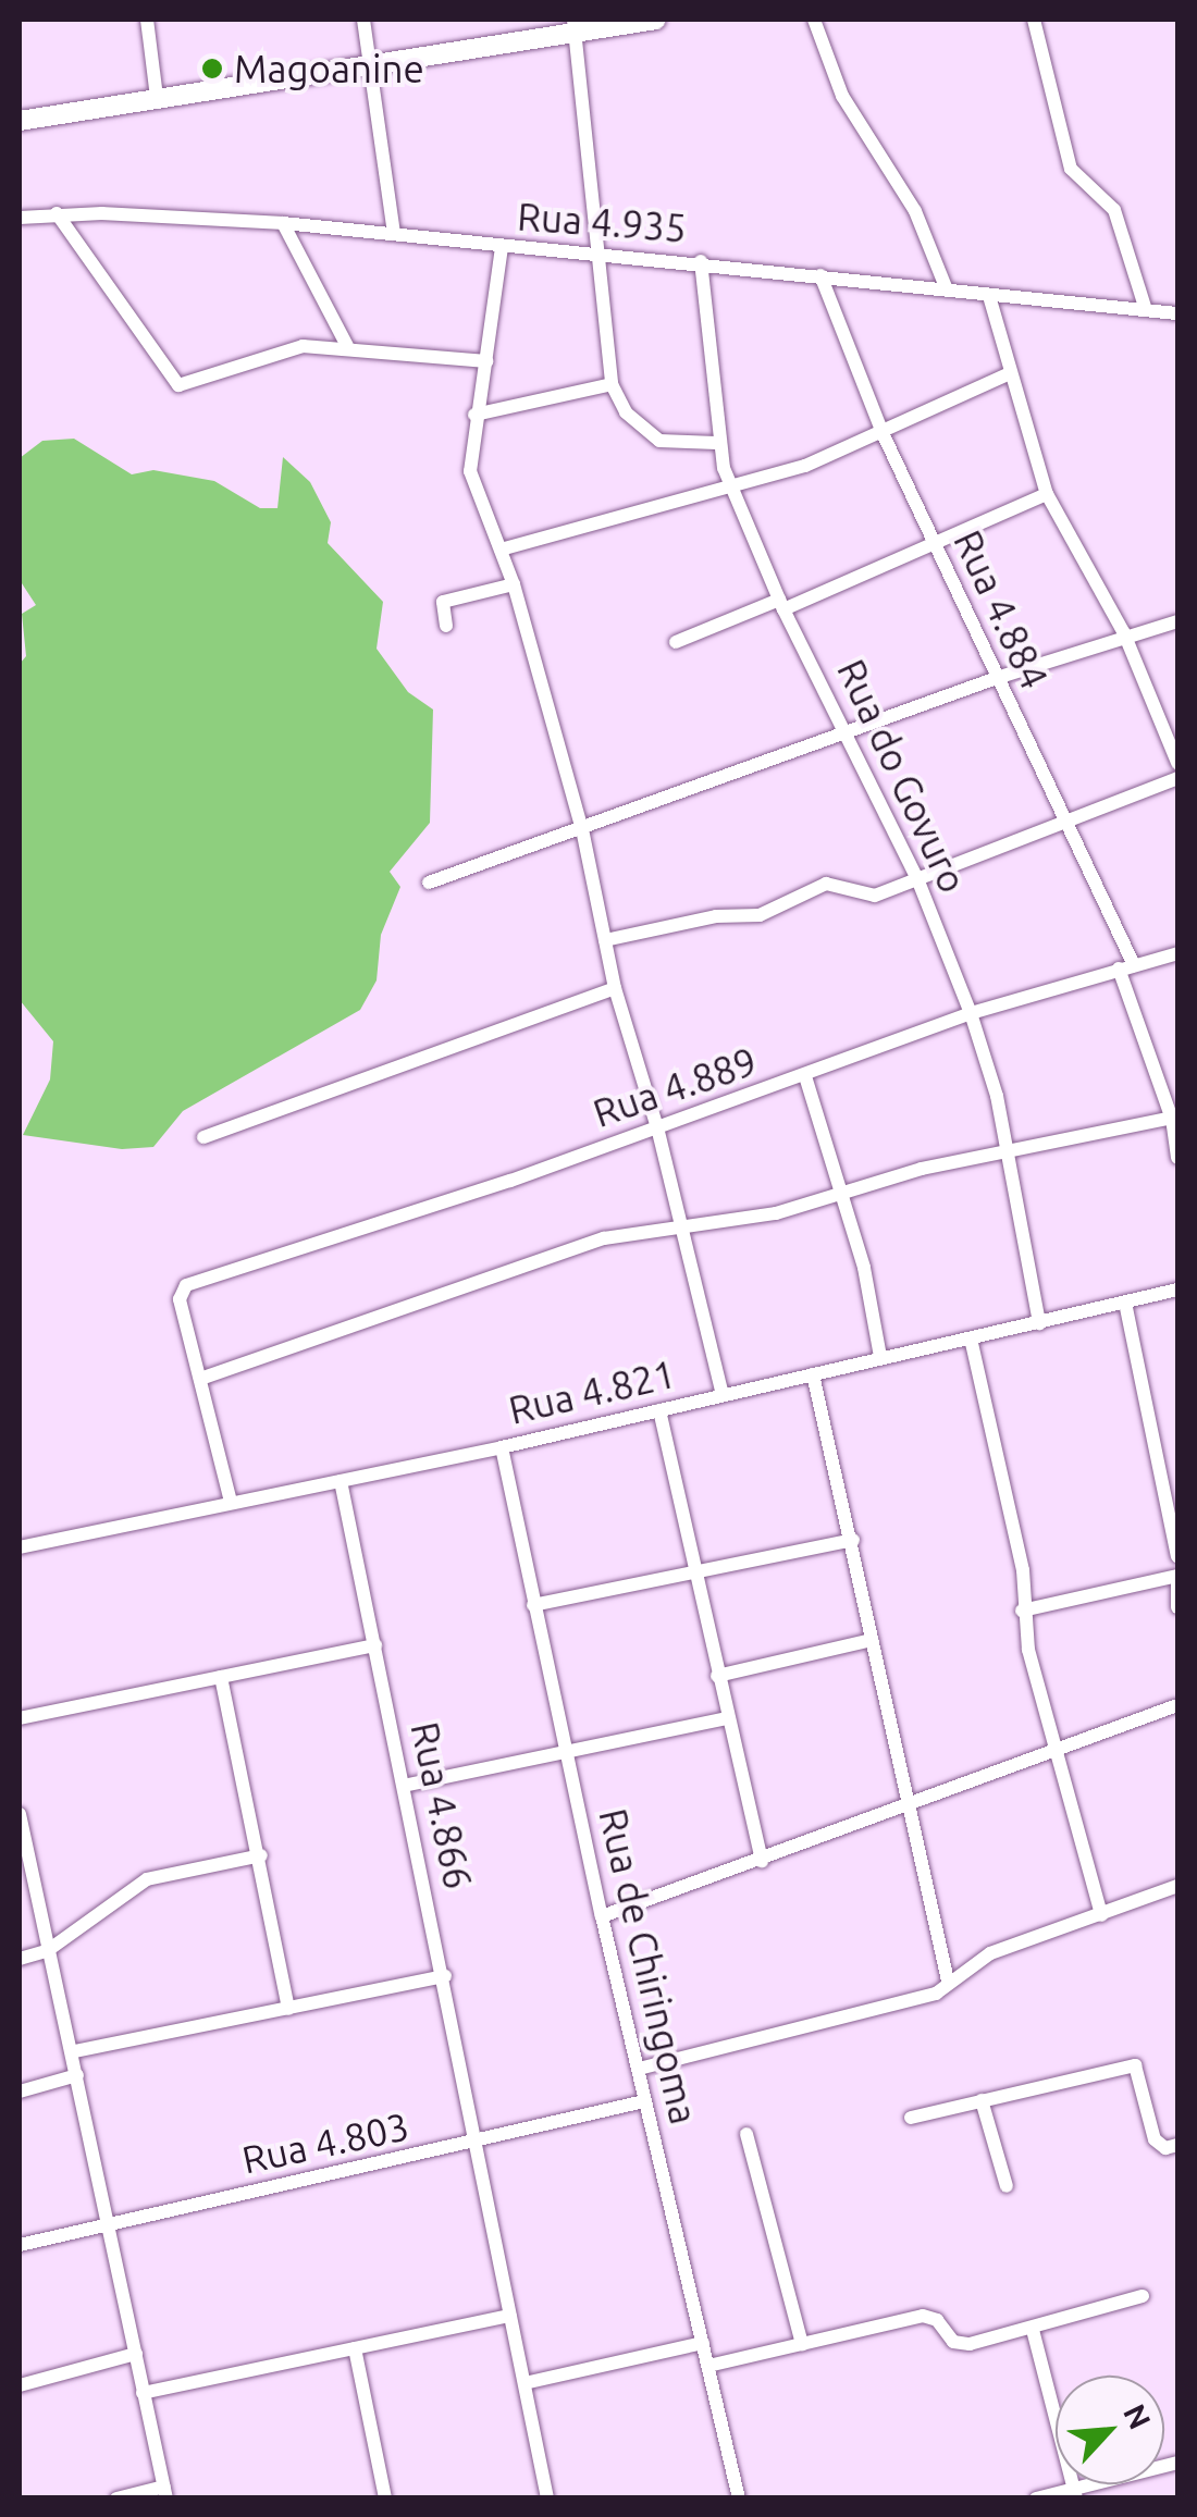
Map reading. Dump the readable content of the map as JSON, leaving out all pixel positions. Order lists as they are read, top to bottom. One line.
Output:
{"streets":{"street":["Rua 4.935","Rua 4.884","Rua do Govuro","Rua 4.889","Rua 4.821","Rua 4.866","Rua de Chiringoma","Rua 4.803"]},"crossings":[["Rua 4.935","Rua 4.884"],["Rua 4.935","Rua do Govuro"],["Rua 4.884","Rua 4.889"],["Rua do Govuro","Rua 4.889"],["Rua do Govuro","Rua 4.821"],["Rua 4.821","Rua 4.866"],["Rua 4.821","Rua de Chiringoma"],["Rua 4.866","Rua 4.803"],["Rua de Chiringoma","Rua 4.803"]],"places":["Magoanine"],"north":"top right"}
